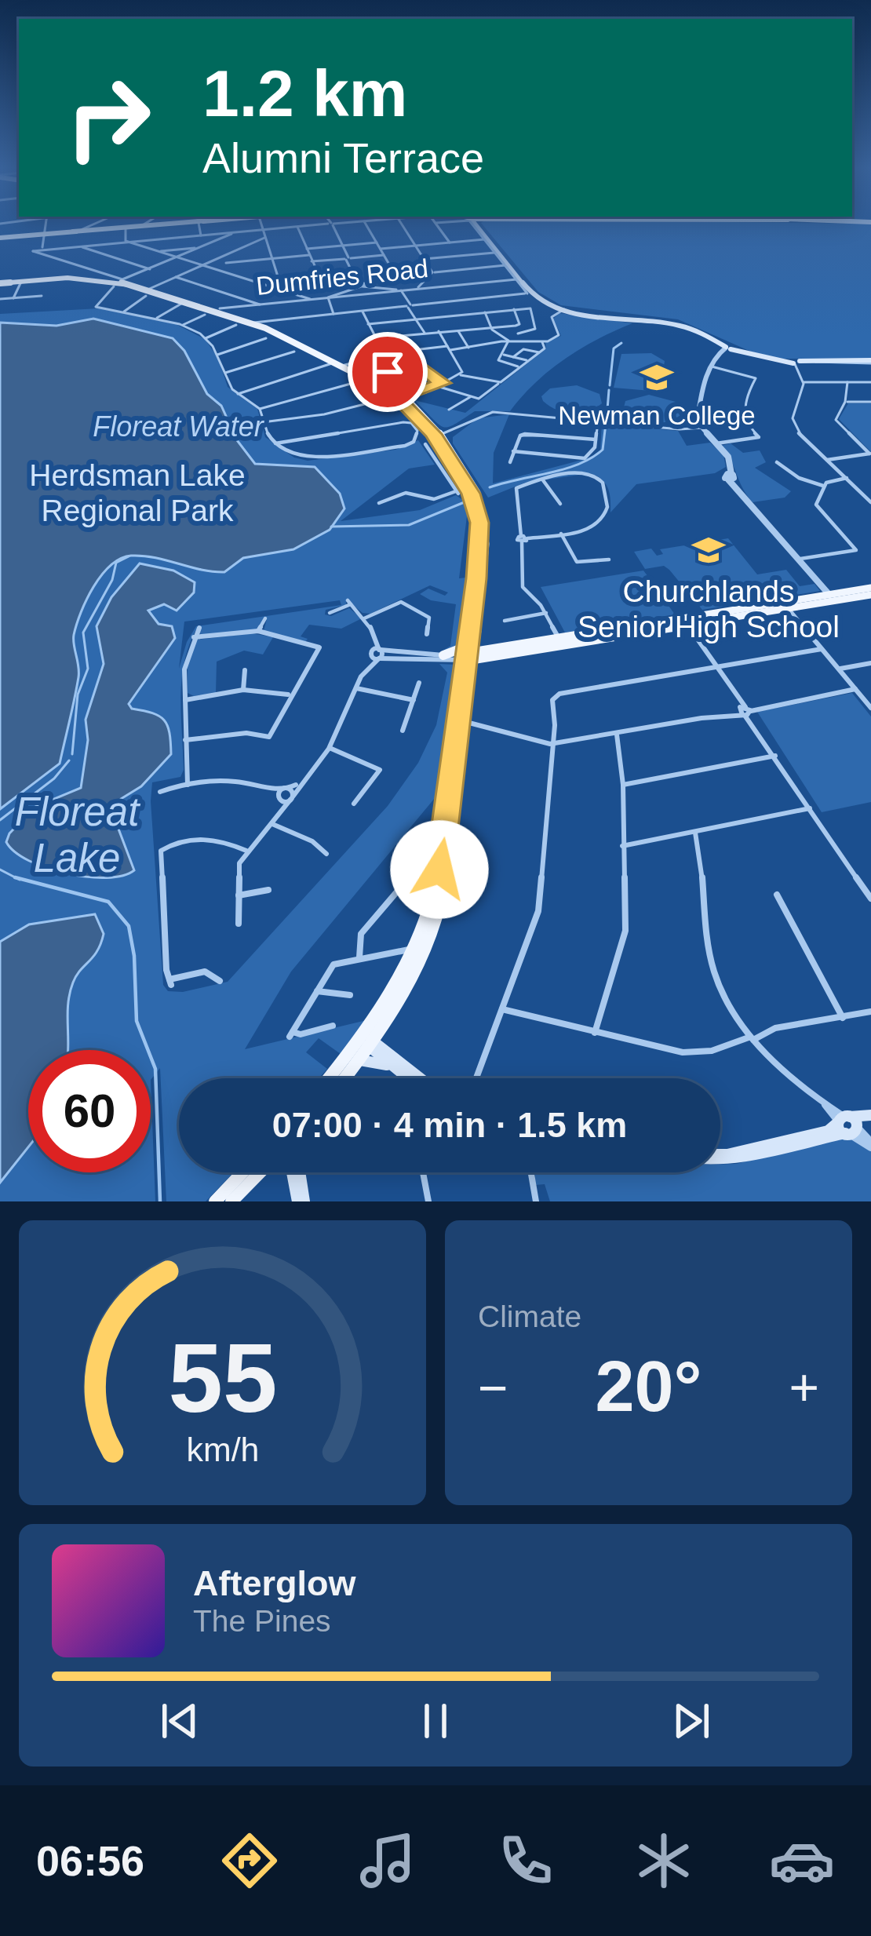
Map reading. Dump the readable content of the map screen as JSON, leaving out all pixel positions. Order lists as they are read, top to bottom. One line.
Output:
{"streets":{"street":["Dumfries Road"]},"water":["Floreat Water","Floreat Lake"],"parks":["Herdsman Lake Regional Park"],"places":{"school or university":["Newman College","Churchlands Senior High School"]},"page":{"turn":["1.2 km","Alumni Terrace"],"limit":"60","trip":"07:00 · 4 min · 1.5 km","tile":"Climate","heat":["−","20°","+"],"song":["Afterglow","The Pines"],"tabs":"06:56","gauge":["55","km/h"]}}
